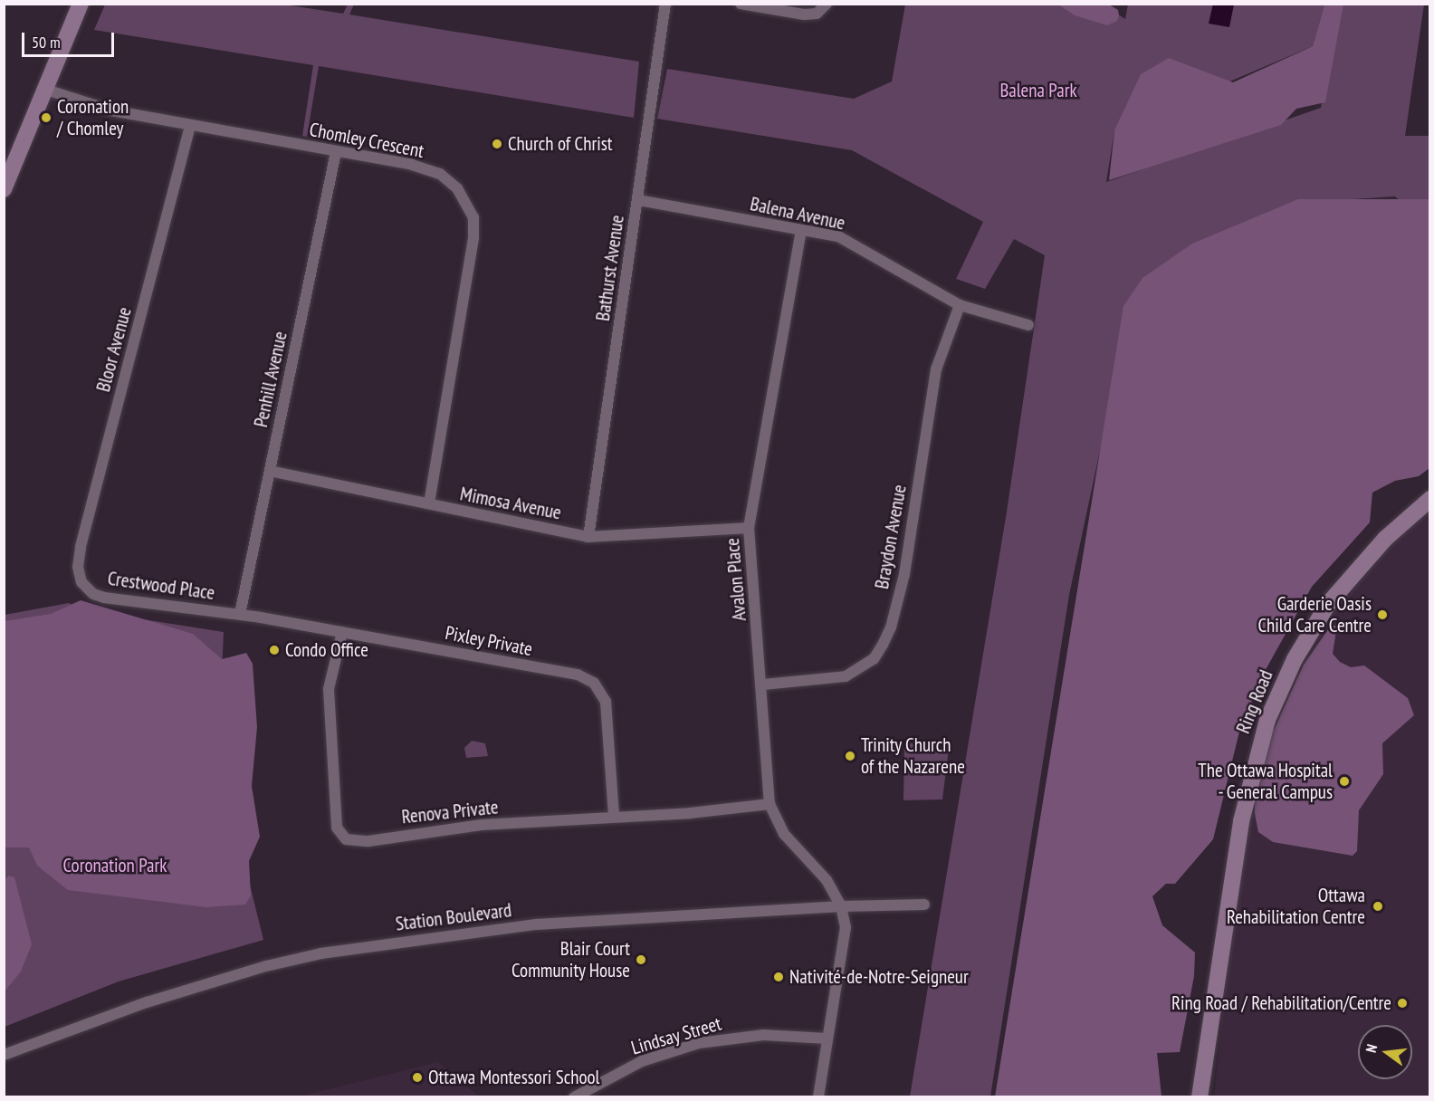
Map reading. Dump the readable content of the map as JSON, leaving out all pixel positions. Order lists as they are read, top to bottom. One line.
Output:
{"streets":{"street":["Chomley Crescent","Balena Avenue","Bathurst Avenue","Bloor Avenue","Penhill Avenue","Mimosa Avenue","Braydon Avenue","Avalon Place","Crestwood Place","Pixley Private","Ring Road","Renova Private","Station Boulevard","Lindsay Street"]},"crossings":[["Chomley Crescent","Bloor Avenue"],["Chomley Crescent","Penhill Avenue"],["Chomley Crescent","Mimosa Avenue"],["Balena Avenue","Bathurst Avenue"],["Balena Avenue","Braydon Avenue"],["Balena Avenue","Avalon Place"],["Bathurst Avenue","Mimosa Avenue"],["Bloor Avenue","Crestwood Place"],["Penhill Avenue","Mimosa Avenue"],["Penhill Avenue","Crestwood Place"],["Penhill Avenue","Pixley Private"],["Mimosa Avenue","Avalon Place"],["Braydon Avenue","Avalon Place"],["Avalon Place","Renova Private"],["Avalon Place","Station Boulevard"],["Crestwood Place","Pixley Private"],["Pixley Private","Renova Private"]],"parks":["Balena Park","Coronation Park"],"places":["Coronation / Chomley","Church of Christ","Garderie Oasis Child Care Centre","Condo Office","Trinity Church of the Nazarene","The Ottawa Hospital - General Campus","Ottawa Rehabilitation Centre","Blair Court Community House","Nativité-de-Notre-Seigneur","Ring Road / Rehabilitation/Centre","Ottawa Montessori School"],"scale_bar":"50 m","north":"left"}
